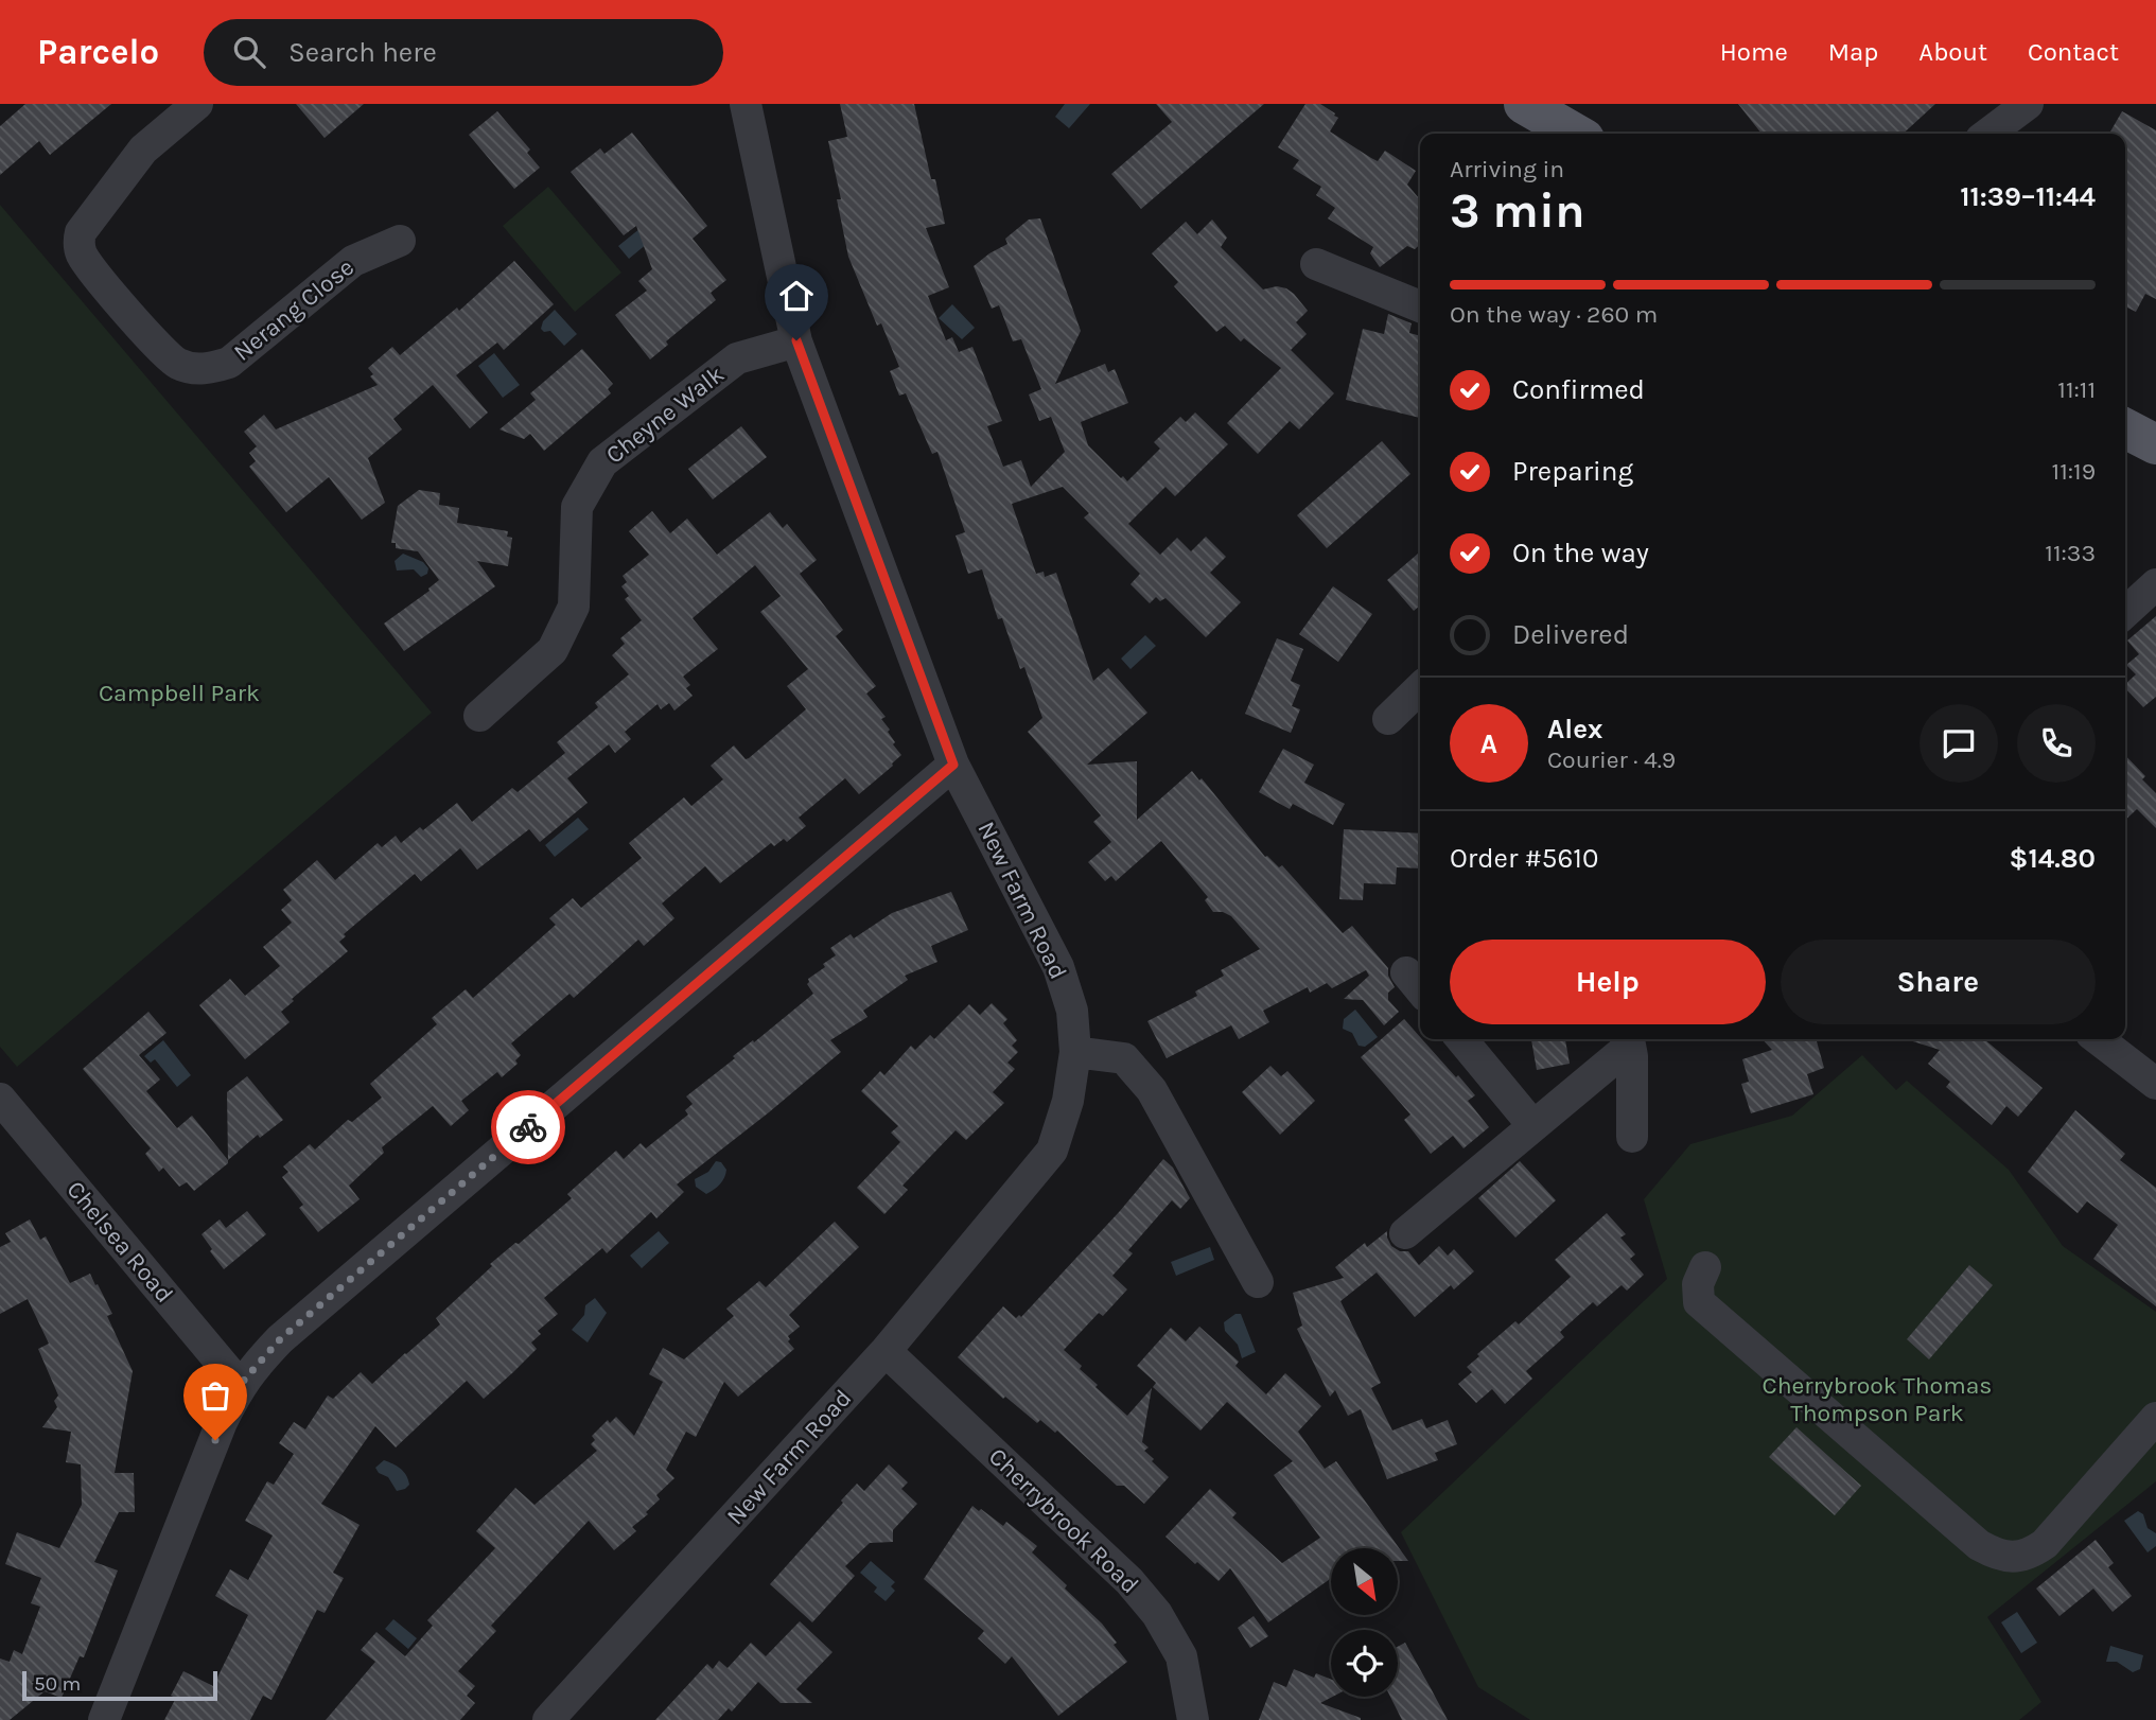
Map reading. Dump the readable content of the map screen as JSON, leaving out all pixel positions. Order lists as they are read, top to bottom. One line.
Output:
{"streets":{"street":["Nerang Close","Cheyne Walk","New Farm Road","Chelsea Road","Cherrybrook Road"]},"crossings":[["Cheyne Walk","New Farm Road"],["New Farm Road","Cherrybrook Road"]],"parks":["Campbell Park","Cherrybrook Thomas Thompson Park"],"scale_bar":"50 m","north":"bottom right","page":{"header":"Parcelo","search":"Search here","nav":["Home","Map","About","Contact"],"heading":["3 min","Arriving in","11:39–11:44"],"panel":["Alex","Courier · 4.9","Order #5610","$14.80"],"bar":"On the way · 260 m","list":[["Confirmed","11:11"],["Preparing","11:19"],["On the way","11:33"],"Delivered"],"round":"A","buttons":["Help","Share"],"scale":"50 m"}}
